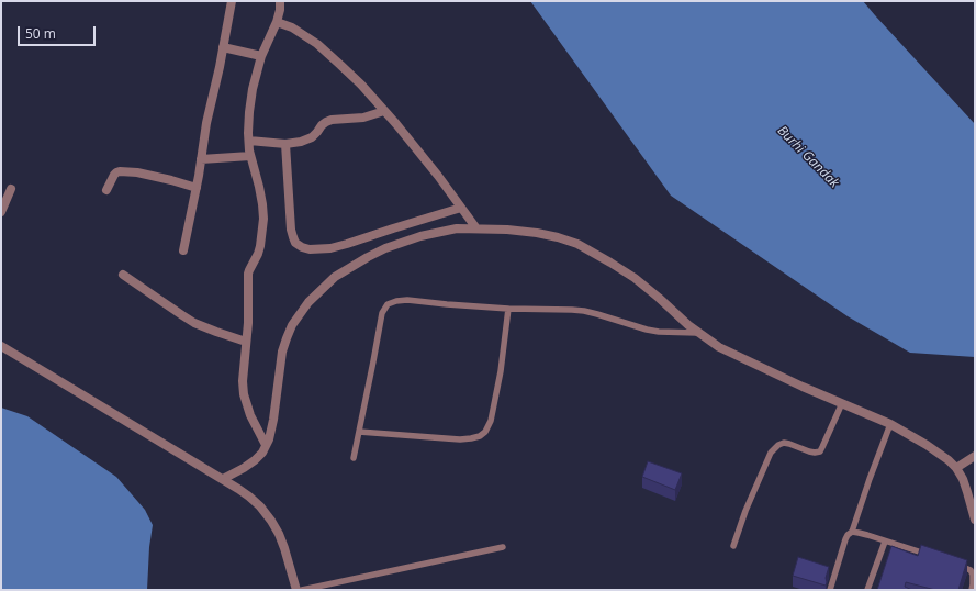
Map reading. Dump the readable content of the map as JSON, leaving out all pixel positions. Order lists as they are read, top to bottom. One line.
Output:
{"water":["Burhi Gandak"],"scale_bar":"50 m"}
